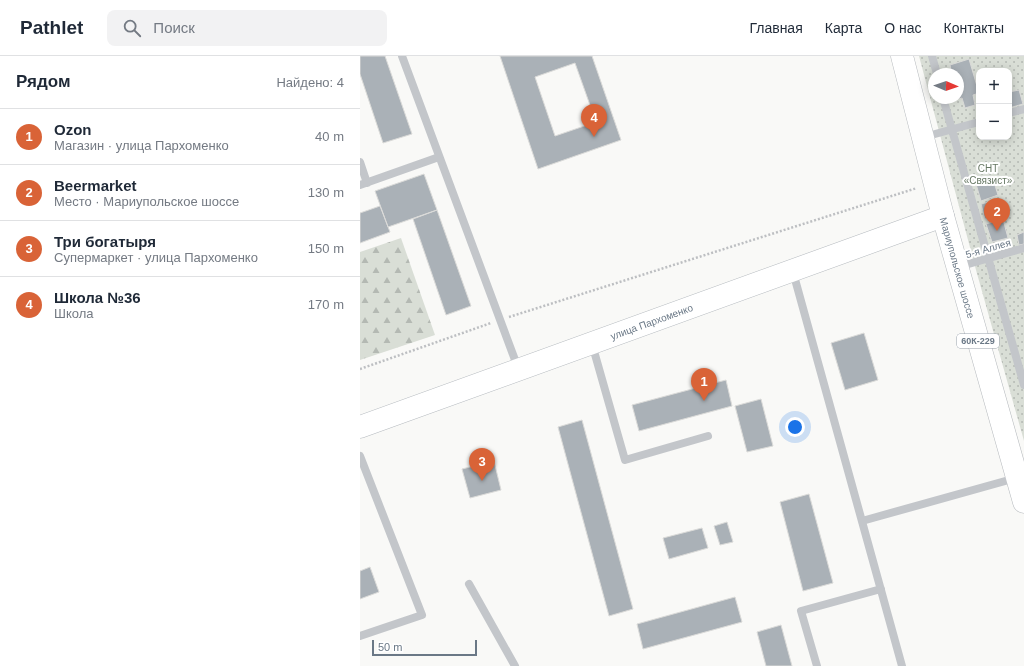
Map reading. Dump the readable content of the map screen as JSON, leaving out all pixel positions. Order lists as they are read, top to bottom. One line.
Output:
{"streets":{"street":["Мариупольское шоссе","улица Пархоменко","60К-229"],"lane":["5-я Аллея"]},"crossings":[["5-я Аллея","Мариупольское шоссе"],["Мариупольское шоссе","улица Пархоменко"]],"parks":["СНТ «Связист»"],"scale_bar":"50 m","north":"right","page":{"header":"Pathlet","search":"Поиск","nav":["Главная","Карта","О нас","Контакты"],"heading":["Рядом","Найдено: 4"],"map_buttons":["+","−"],"pins":["4","2","1","3"],"list":[{"mark":"1","name":"Ozon","note":"Магазин · улица Пархоменко","value":"40 m"},{"mark":"2","name":"Beermarket","note":"Место · Мариупольское шоссе","value":"130 m"},{"mark":"3","name":"Три богатыря","note":"Супермаркет · улица Пархоменко","value":"150 m"},{"mark":"4","name":"Школа №36","note":"Школа","value":"170 m"}],"scale":"50 m"}}
